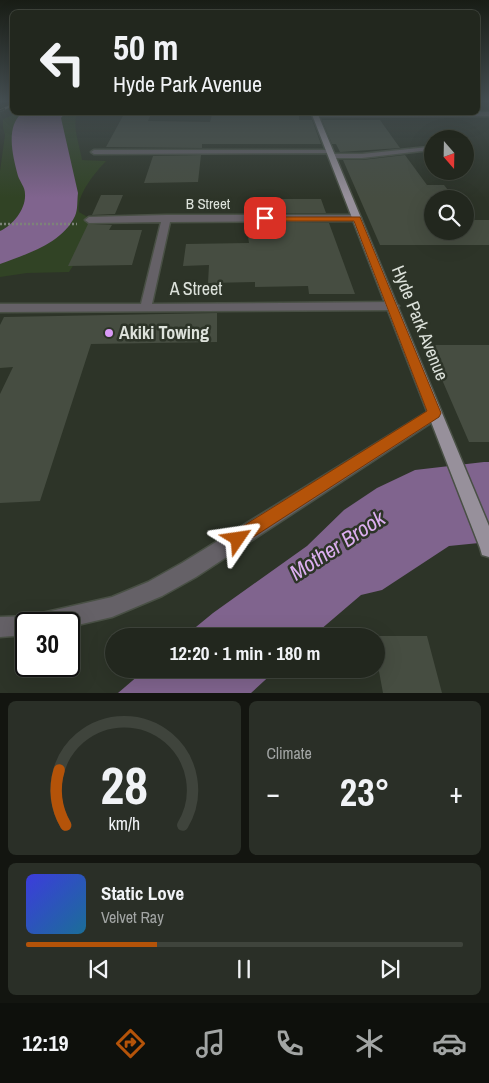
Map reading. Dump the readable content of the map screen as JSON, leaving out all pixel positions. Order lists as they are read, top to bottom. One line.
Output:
{"streets":{"main road":["Hyde Park Avenue"],"street":["B Street","A Street"]},"crossings":[["B Street","Hyde Park Avenue"],["A Street","Hyde Park Avenue"]],"water":["Mother Brook"],"places":["Akiki Towing"],"north":"bottom","page":{"turn":["50 m","Hyde Park Avenue"],"limit":"30","trip":"12:20 · 1 min · 180 m","tile":"Climate","heat":["−","23°","+"],"song":["Static Love","Velvet Ray"],"tabs":"12:19","gauge":["28","km/h"]}}
